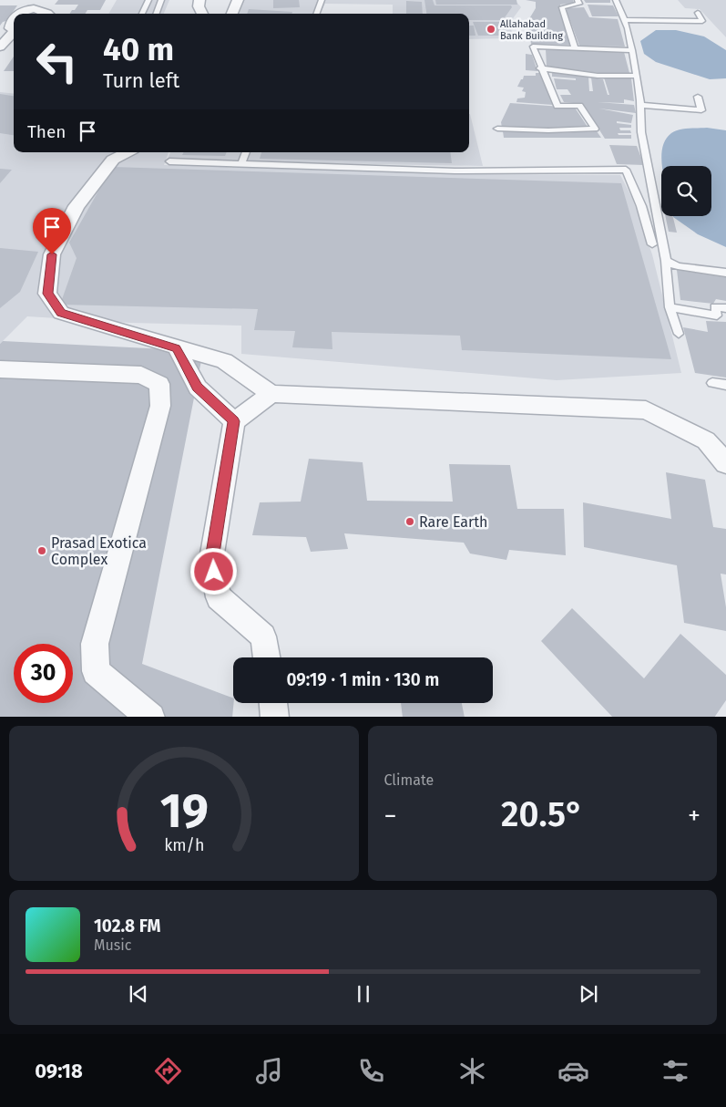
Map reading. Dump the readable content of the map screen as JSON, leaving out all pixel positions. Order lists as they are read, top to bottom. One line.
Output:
{"places":["Allahabad Bank Building","Rare Earth","Prasad Exotica Complex"],"page":{"turn":["40 m","Turn left"],"then":"Then","limit":"30","trip":"09:19 · 1 min · 130 m","tile":"Climate","heat":["−","20.5°","+"],"song":["102.8 FM","Music"],"tabs":"09:18","gauge":["19","km/h"]}}
